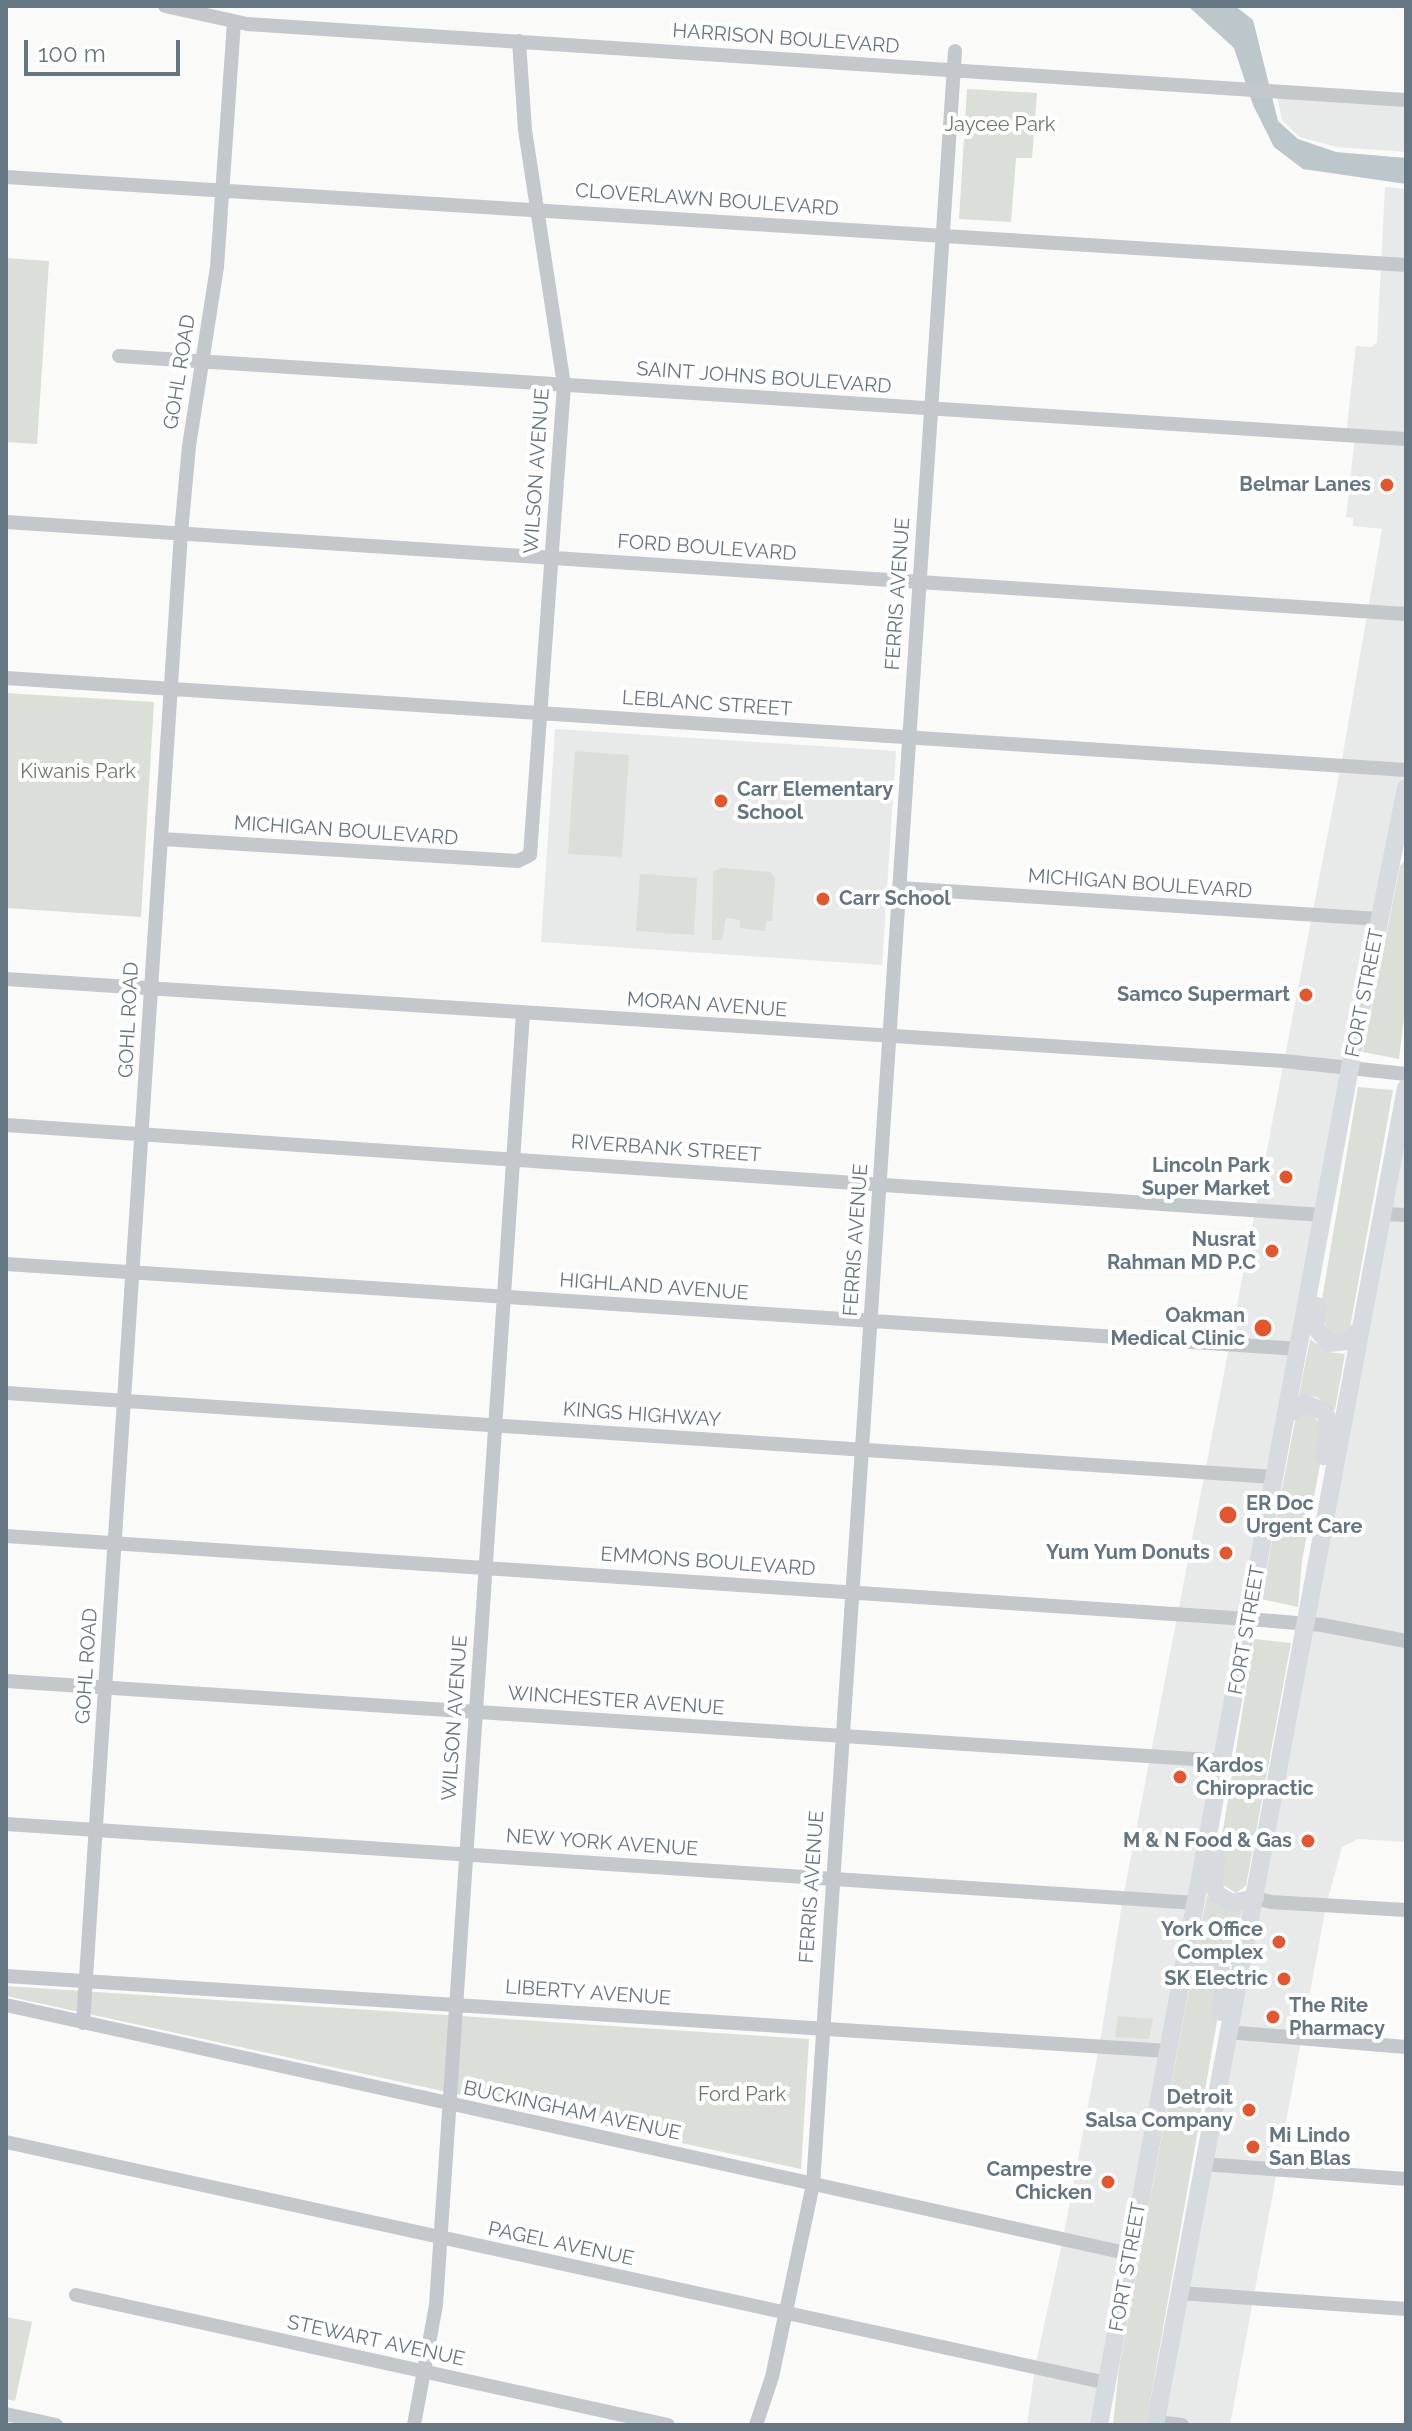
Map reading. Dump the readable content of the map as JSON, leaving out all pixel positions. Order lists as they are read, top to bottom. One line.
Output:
{"streets":{"main road":["FORT STREET"],"street":["HARRISON BOULEVARD","CLOVERLAWN BOULEVARD","GOHL ROAD","SAINT JOHNS BOULEVARD","WILSON AVENUE","FORD BOULEVARD","FERRIS AVENUE","LEBLANC STREET","MICHIGAN BOULEVARD","MORAN AVENUE","RIVERBANK STREET","HIGHLAND AVENUE","KINGS HIGHWAY","EMMONS BOULEVARD","WINCHESTER AVENUE","NEW YORK AVENUE","LIBERTY AVENUE","BUCKINGHAM AVENUE","PAGEL AVENUE","STEWART AVENUE"]},"crossings":[["HARRISON BOULEVARD","GOHL ROAD"],["HARRISON BOULEVARD","WILSON AVENUE"],["HARRISON BOULEVARD","FERRIS AVENUE"],["CLOVERLAWN BOULEVARD","GOHL ROAD"],["CLOVERLAWN BOULEVARD","WILSON AVENUE"],["CLOVERLAWN BOULEVARD","FERRIS AVENUE"],["GOHL ROAD","SAINT JOHNS BOULEVARD"],["GOHL ROAD","FORD BOULEVARD"],["GOHL ROAD","LEBLANC STREET"],["GOHL ROAD","MICHIGAN BOULEVARD"],["GOHL ROAD","MORAN AVENUE"],["GOHL ROAD","RIVERBANK STREET"],["GOHL ROAD","HIGHLAND AVENUE"],["GOHL ROAD","KINGS HIGHWAY"],["GOHL ROAD","EMMONS BOULEVARD"],["GOHL ROAD","WINCHESTER AVENUE"],["GOHL ROAD","NEW YORK AVENUE"],["GOHL ROAD","LIBERTY AVENUE"],["GOHL ROAD","BUCKINGHAM AVENUE"],["SAINT JOHNS BOULEVARD","WILSON AVENUE"],["SAINT JOHNS BOULEVARD","FERRIS AVENUE"],["WILSON AVENUE","FORD BOULEVARD"],["WILSON AVENUE","LEBLANC STREET"],["WILSON AVENUE","MICHIGAN BOULEVARD"],["WILSON AVENUE","MORAN AVENUE"],["WILSON AVENUE","RIVERBANK STREET"],["WILSON AVENUE","HIGHLAND AVENUE"],["WILSON AVENUE","KINGS HIGHWAY"],["WILSON AVENUE","EMMONS BOULEVARD"],["WILSON AVENUE","WINCHESTER AVENUE"],["WILSON AVENUE","NEW YORK AVENUE"],["WILSON AVENUE","LIBERTY AVENUE"],["WILSON AVENUE","BUCKINGHAM AVENUE"],["WILSON AVENUE","PAGEL AVENUE"],["WILSON AVENUE","STEWART AVENUE"],["FORD BOULEVARD","FERRIS AVENUE"],["FERRIS AVENUE","LEBLANC STREET"],["FERRIS AVENUE","MICHIGAN BOULEVARD"],["FERRIS AVENUE","MORAN AVENUE"],["FERRIS AVENUE","RIVERBANK STREET"],["FERRIS AVENUE","HIGHLAND AVENUE"],["FERRIS AVENUE","KINGS HIGHWAY"],["FERRIS AVENUE","EMMONS BOULEVARD"],["FERRIS AVENUE","WINCHESTER AVENUE"],["FERRIS AVENUE","NEW YORK AVENUE"],["FERRIS AVENUE","LIBERTY AVENUE"],["FERRIS AVENUE","BUCKINGHAM AVENUE"],["FERRIS AVENUE","PAGEL AVENUE"],["MICHIGAN BOULEVARD","FORT STREET"],["FORT STREET","MORAN AVENUE"],["FORT STREET","RIVERBANK STREET"],["FORT STREET","HIGHLAND AVENUE"],["FORT STREET","KINGS HIGHWAY"],["FORT STREET","EMMONS BOULEVARD"],["FORT STREET","WINCHESTER AVENUE"],["FORT STREET","NEW YORK AVENUE"],["FORT STREET","LIBERTY AVENUE"],["FORT STREET","BUCKINGHAM AVENUE"],["FORT STREET","PAGEL AVENUE"]],"parks":["Jaycee Park","Kiwanis Park","Ford Park"],"places":["Belmar Lanes","Carr Elementary School","Carr School","Samco Supermart","Lincoln Park Super Market","Nusrat Rahman MD P.C","Oakman Medical Clinic","ER Doc Urgent Care","Yum Yum Donuts","Kardos Chiropractic","M & N Food & Gas","York Office Complex","SK Electric","The Rite Pharmacy","Detroit Salsa Company","Mi Lindo San Blas","Campestre Chicken"],"scale_bar":"100 m"}
